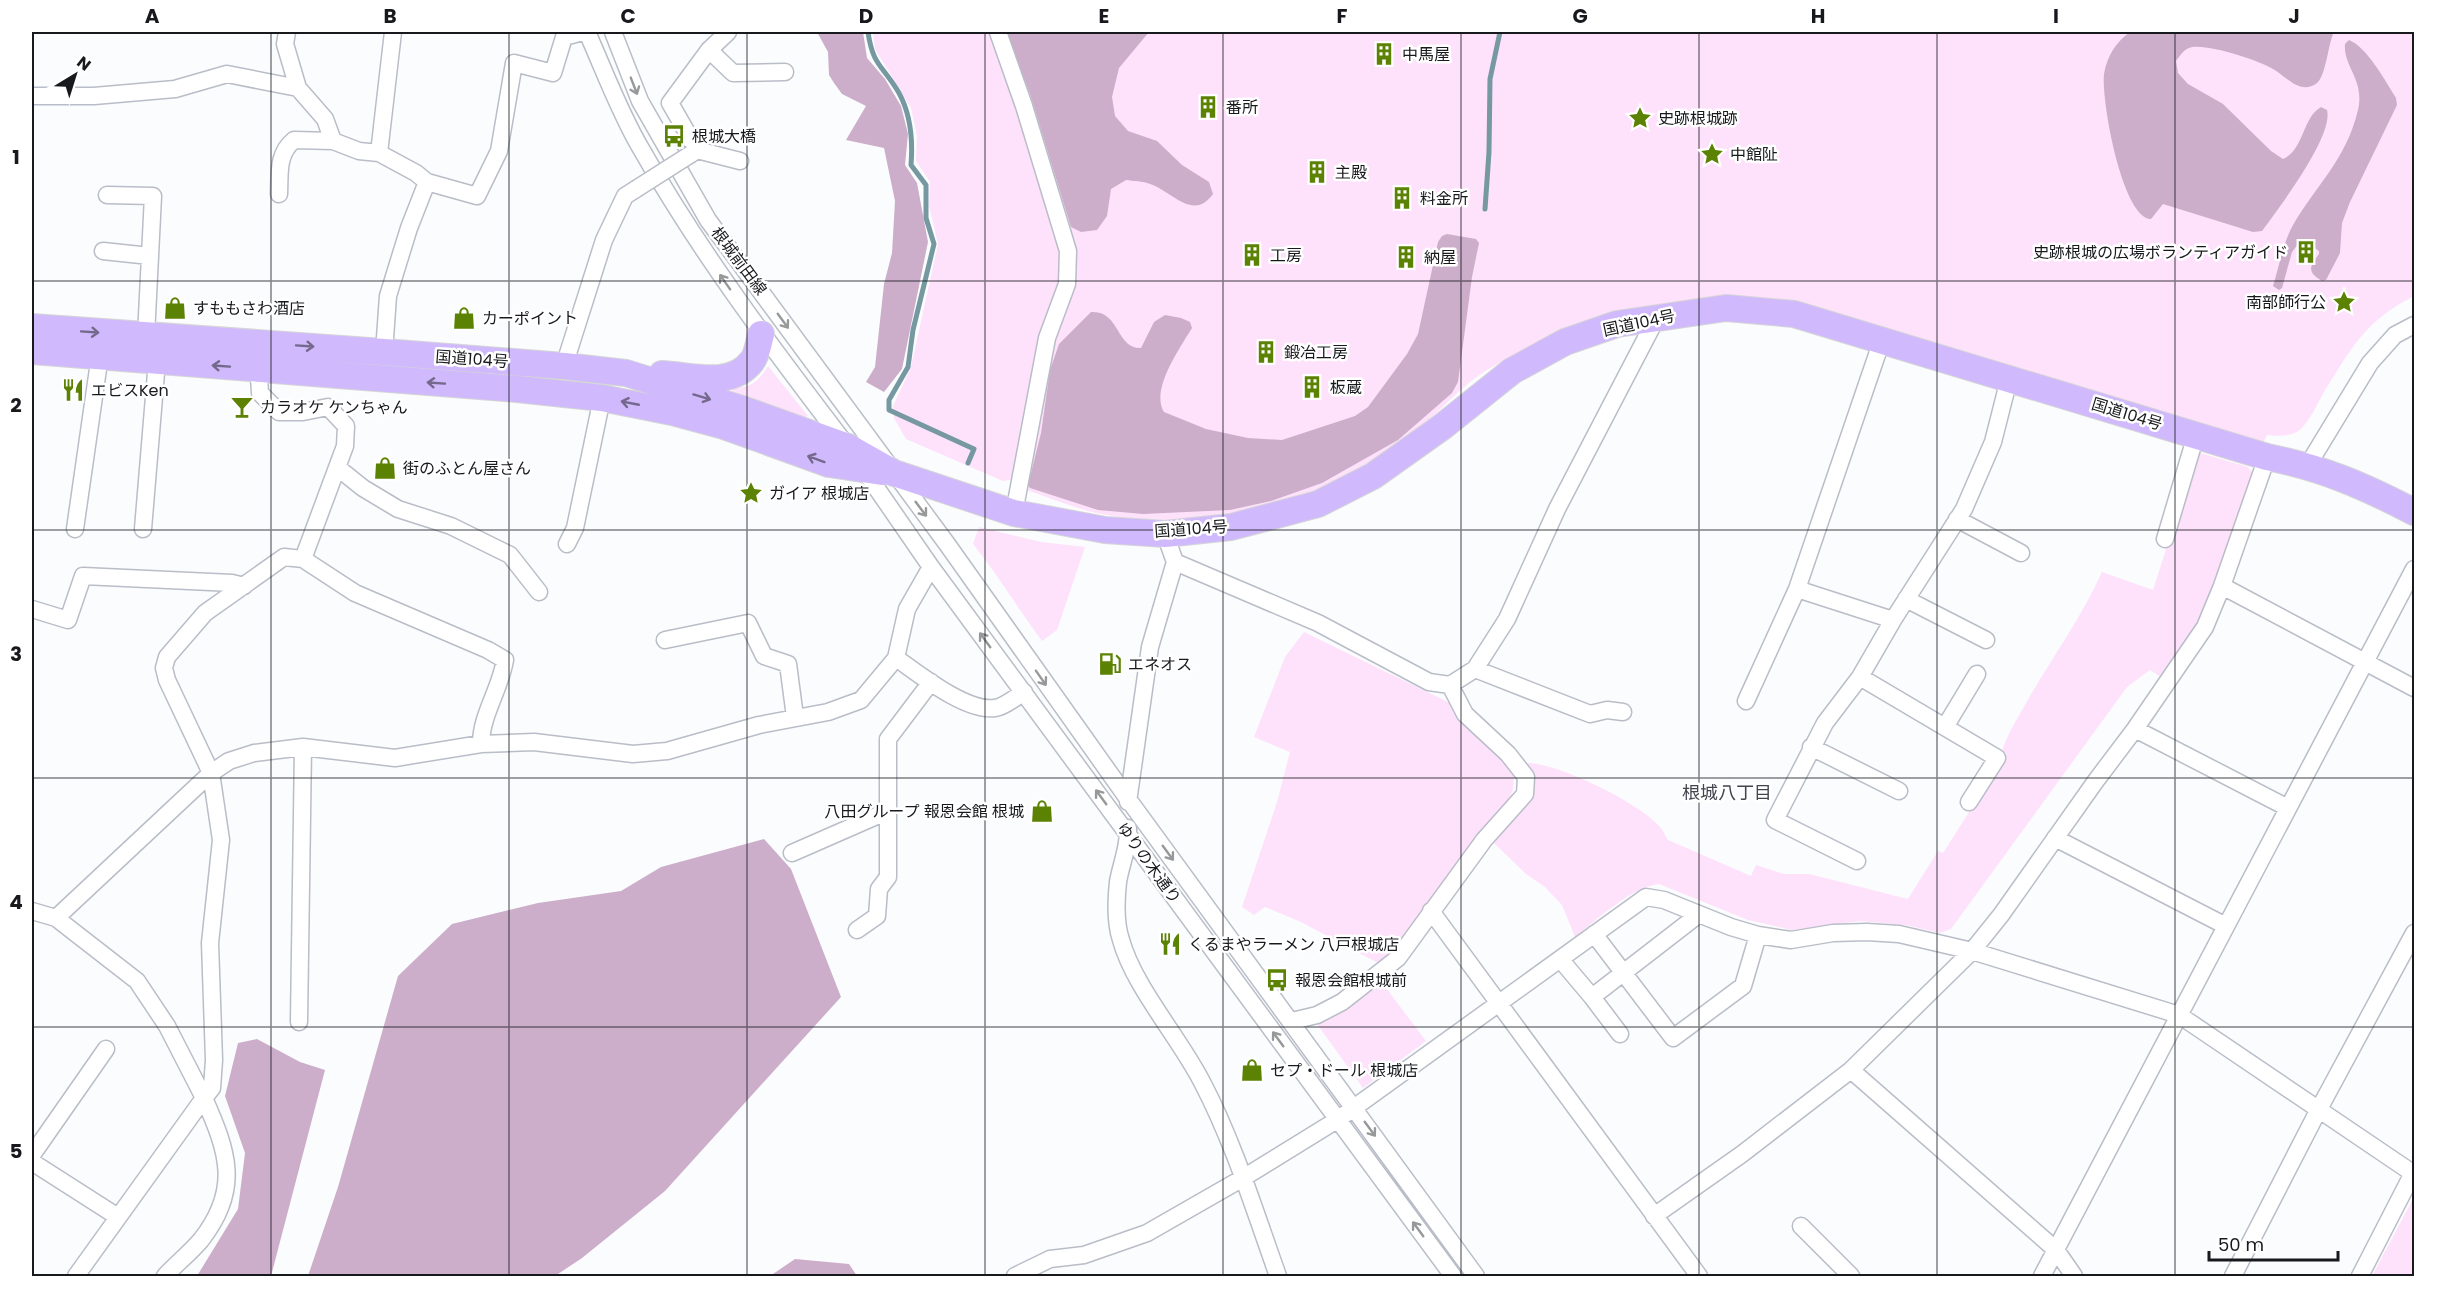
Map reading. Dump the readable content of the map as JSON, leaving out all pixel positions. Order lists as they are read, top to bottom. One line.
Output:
{"streets":{"highway":["国道104号"],"street":["根城前田線","ゆりの木通り"]},"crossings":[["根城前田線","国道104号"],["根城前田線","ゆりの木通り"],["国道104号","ゆりの木通り"]],"districts":["根城八丁目"],"places":{"building":["中馬屋","番所","主殿","料金所","史跡根城の広場ボランティアガイド","工房","納屋","鍛冶工房","板蔵"],"place":["史跡根城跡","中館阯","南部師行公","ガイア 根城店"],"bus stop":["根城大橋","報恩会館根城前"],"shop":["すももさわ酒店","カーポイント","街のふとん屋さん","八田グループ 報恩会館 根城","セプ・ドール 根城店"],"restaurant":["エビスKen","くるまやラーメン 八戸根城店"],"bar":["カラオケ ケンちゃん"],"fuel station":["エネオス"]},"scale_bar":"50 m","north":"top right","grid":{"columns":["A","B","C","D","E","F","G","H","I","J"],"rows":["1","2","3","4","5"]}}
